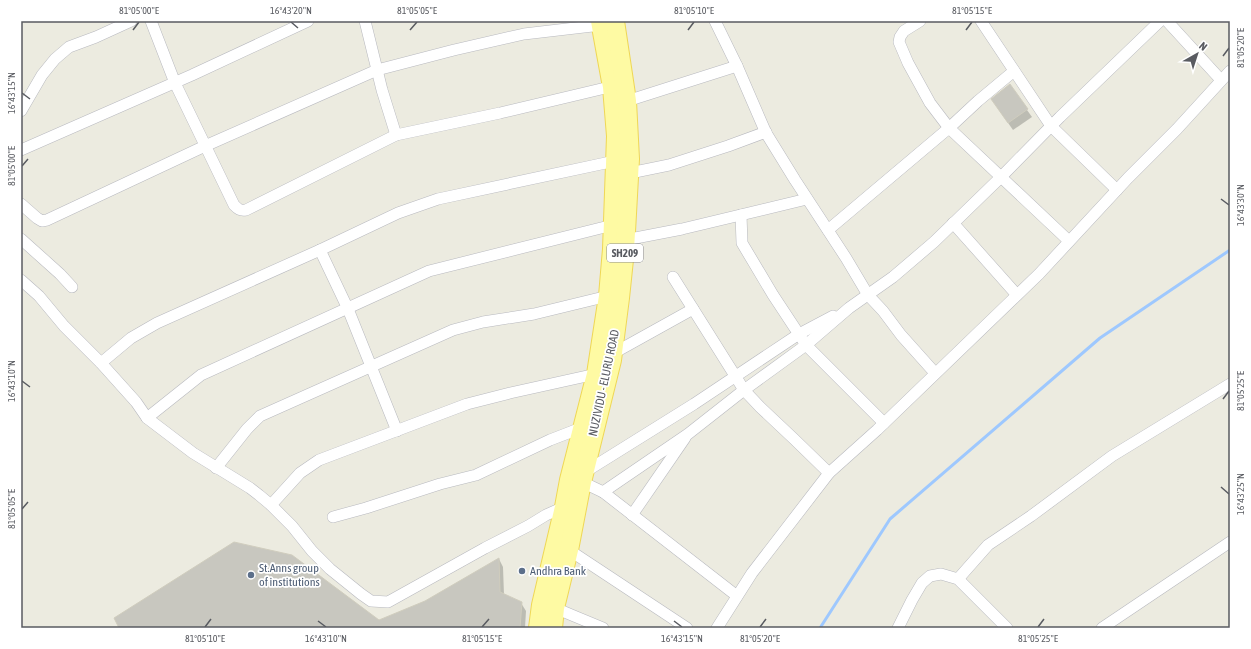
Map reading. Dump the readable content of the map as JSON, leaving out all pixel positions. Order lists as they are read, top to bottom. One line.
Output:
{"streets":{"main road":["SH209","NUZIVIDU - ELURU ROAD"]},"places":["Andhra Bank","St.Anns group of institutions"],"north":"top right","coordinates":["81°05'00\"E","16°43'20\"N","81°05'05\"E","81°05'10\"E","81°05'15\"E","81°05'20\"E","16°43'15\"N","16°43'30\"N","16°43'10\"N","81°05'25\"E","16°43'25\"N"]}
